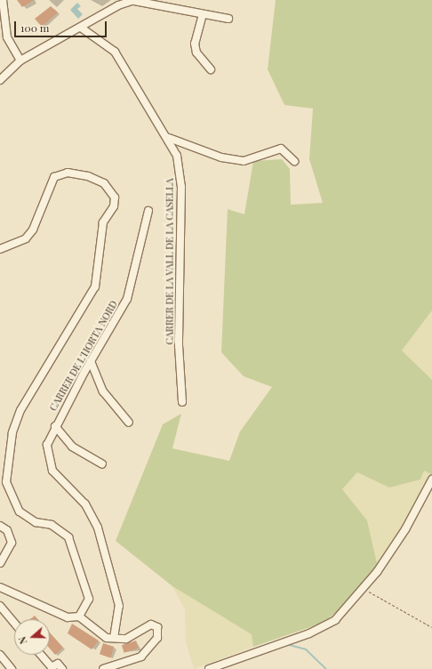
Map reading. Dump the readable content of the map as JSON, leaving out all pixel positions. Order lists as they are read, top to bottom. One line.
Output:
{"streets":{"street":["CARRER DE LA VALL DE LA CASELLA","CARRER DE L'HORTA NORD"]},"scale_bar":"100 m","north":"left"}
